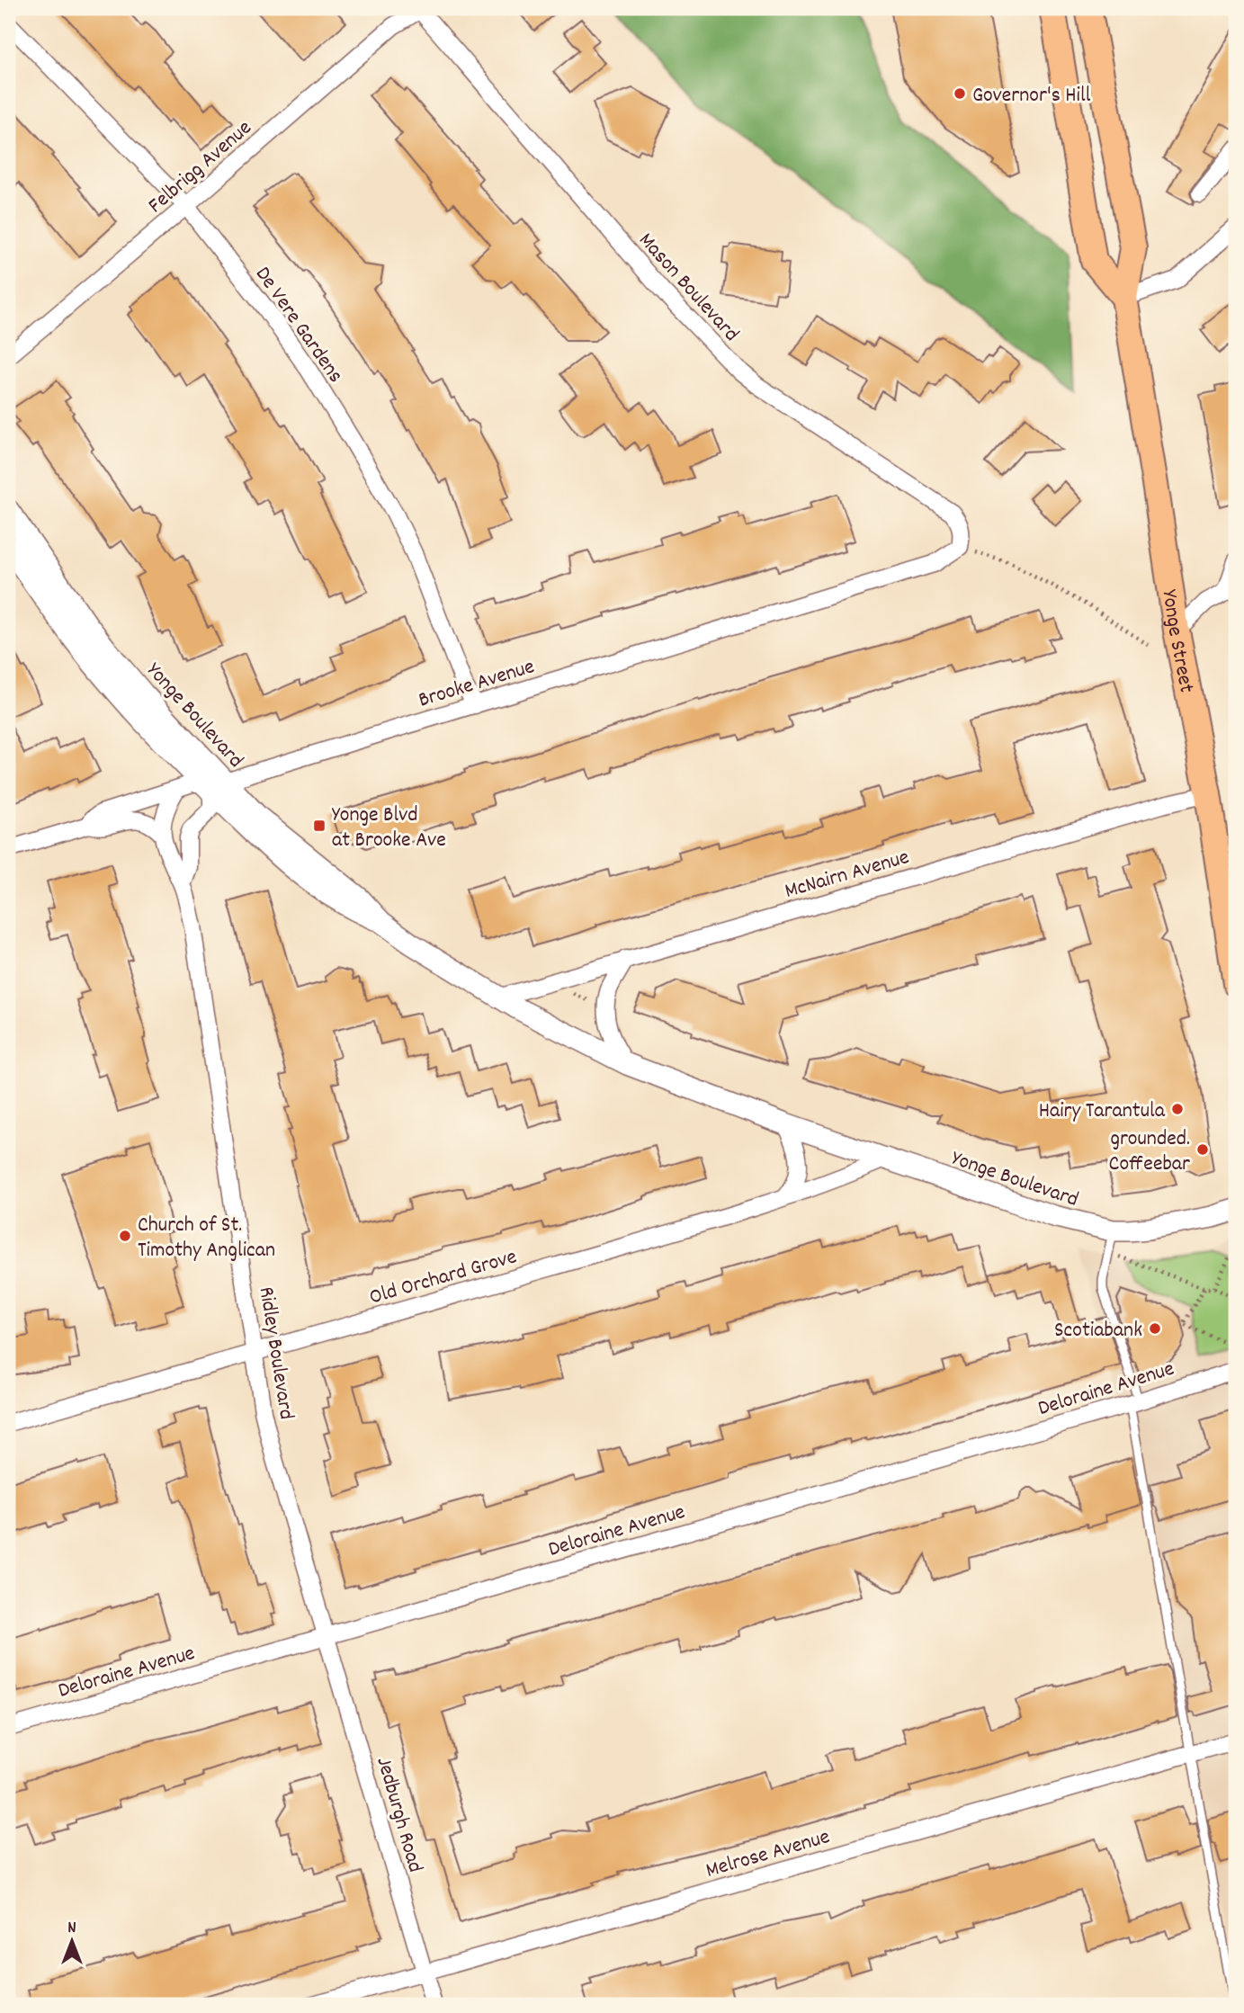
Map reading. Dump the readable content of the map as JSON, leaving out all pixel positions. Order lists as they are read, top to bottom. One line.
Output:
{"streets":{"main road":["Yonge Street"],"street":["Felbrigg Avenue","Mason Boulevard","De Vere Gardens","Brooke Avenue","Yonge Boulevard","McNairn Avenue","Old Orchard Grove","Ridley Boulevard","Deloraine Avenue","Jedburgh Road","Melrose Avenue"]},"crossings":[["Felbrigg Avenue","Mason Boulevard"],["Felbrigg Avenue","De Vere Gardens"],["Mason Boulevard","Brooke Avenue"],["De Vere Gardens","Brooke Avenue"],["Yonge Street","McNairn Avenue"],["Brooke Avenue","Yonge Boulevard"],["Brooke Avenue","Ridley Boulevard"],["Yonge Boulevard","McNairn Avenue"],["Yonge Boulevard","Old Orchard Grove"],["Yonge Boulevard","Ridley Boulevard"],["Old Orchard Grove","Ridley Boulevard"],["Ridley Boulevard","Deloraine Avenue"],["Ridley Boulevard","Jedburgh Road"],["Deloraine Avenue","Jedburgh Road"],["Jedburgh Road","Melrose Avenue"]],"places":{"other":["Governor's Hill","Hairy Tarantula","grounded. Coffeebar","Church of St. Timothy Anglican","Scotiabank"],"transit":["Yonge Blvd at Brooke Ave"]},"north":"top"}
